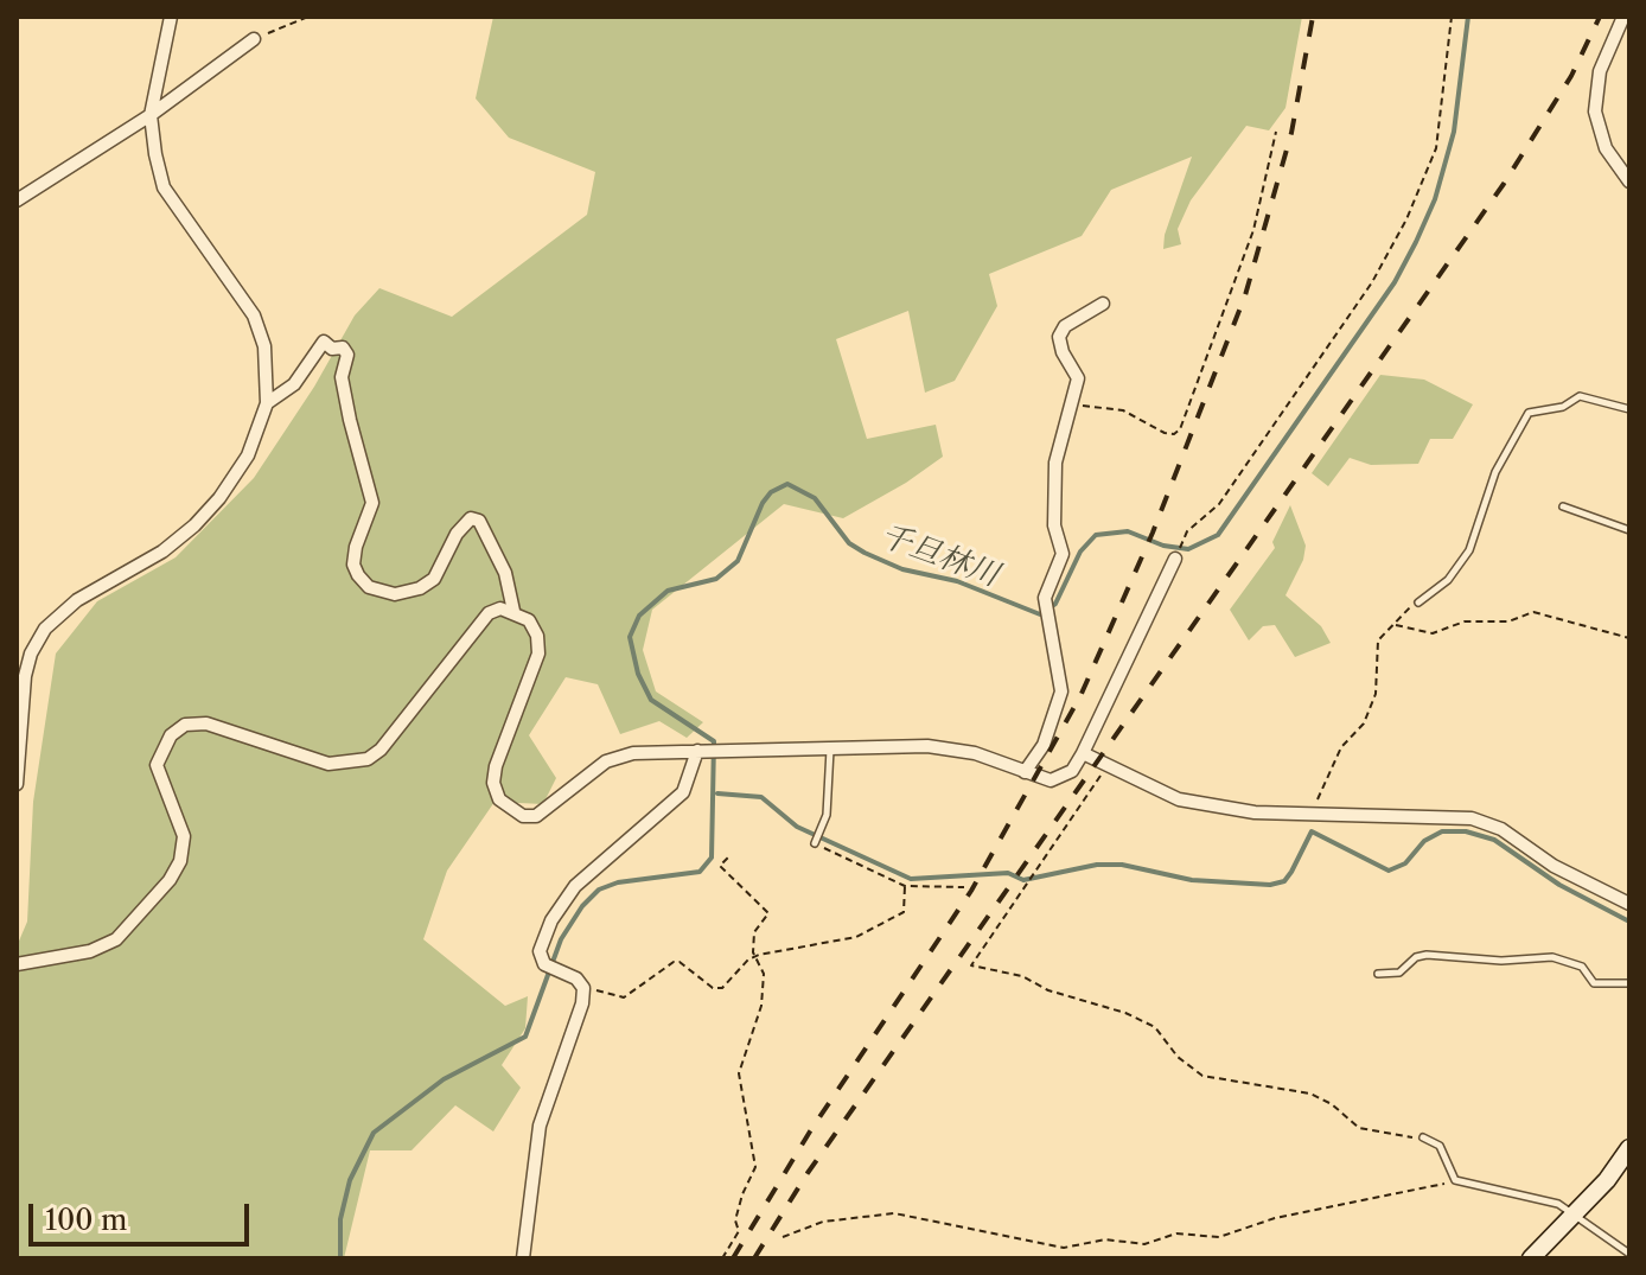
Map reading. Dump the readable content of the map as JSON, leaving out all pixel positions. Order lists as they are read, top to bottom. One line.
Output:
{"water":["千旦林川"],"scale_bar":"100 m"}
